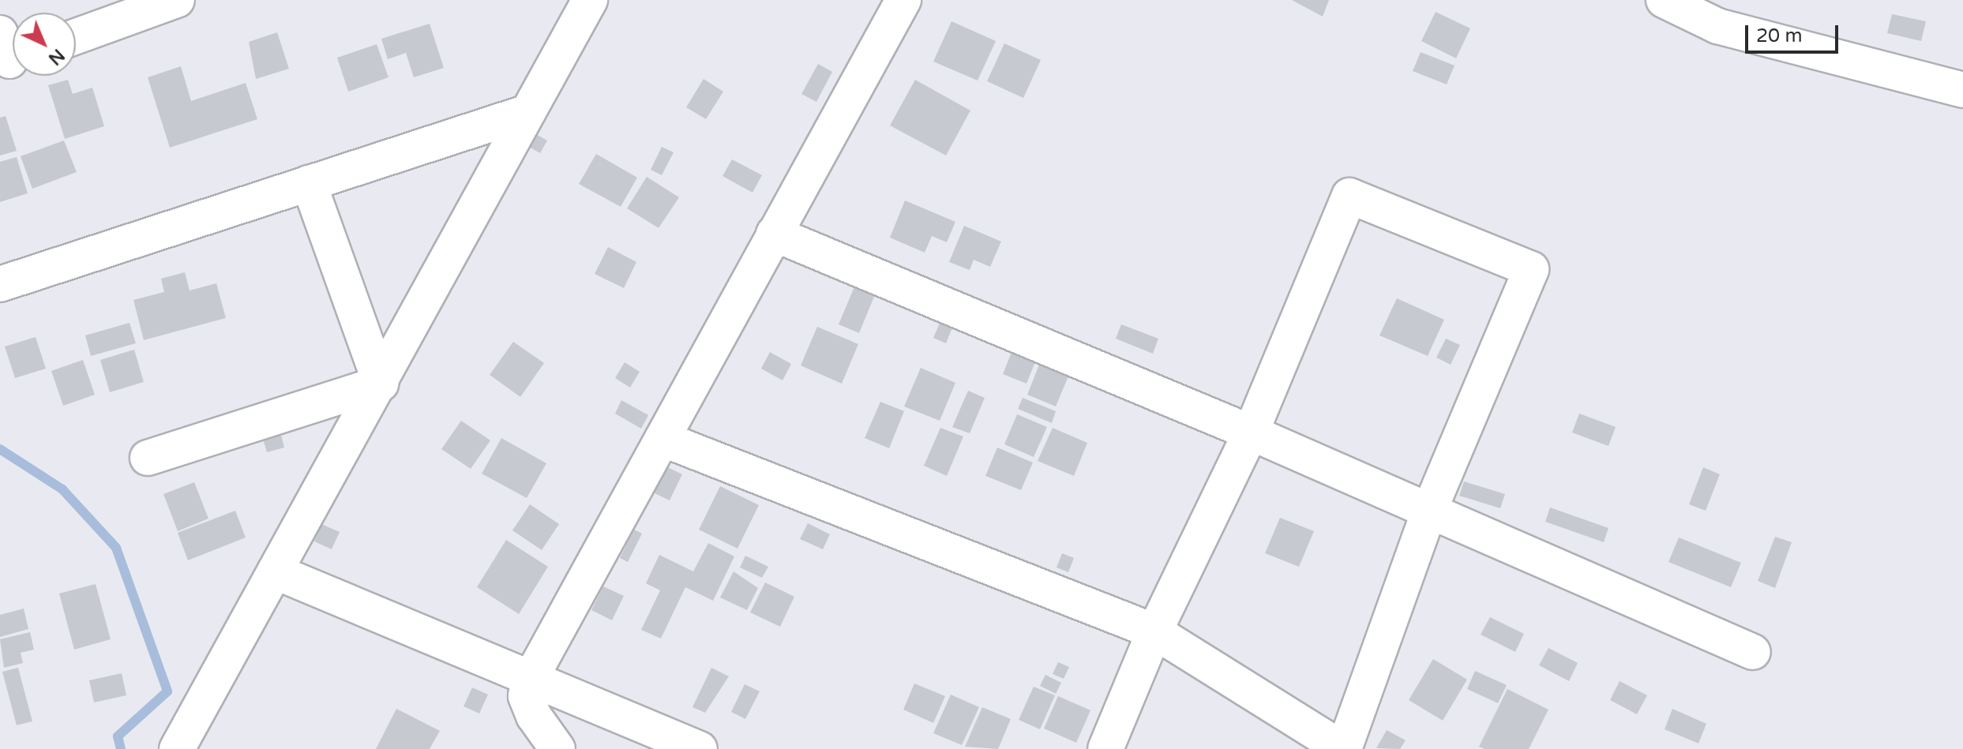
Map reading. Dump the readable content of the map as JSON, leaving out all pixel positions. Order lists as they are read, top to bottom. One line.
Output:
{"scale_bar":"20 m","north":"bottom right"}
